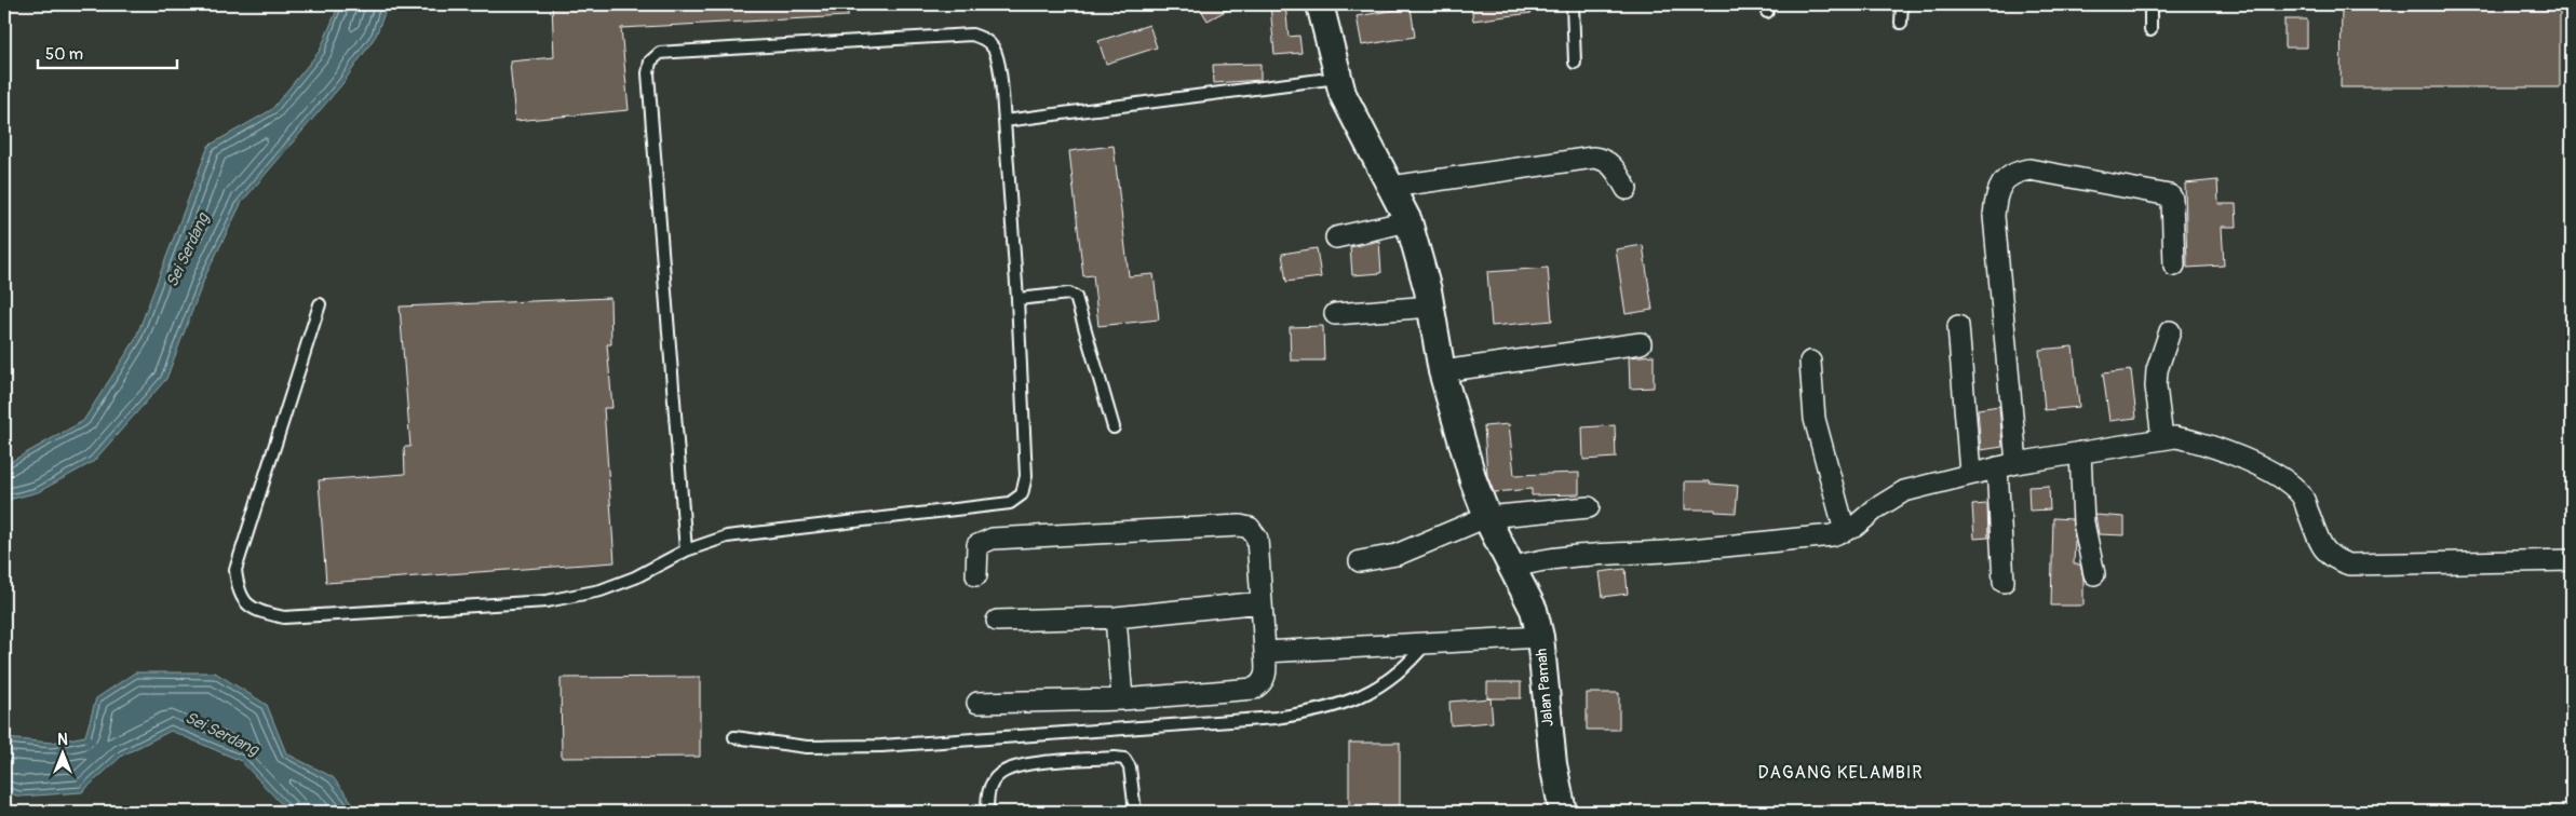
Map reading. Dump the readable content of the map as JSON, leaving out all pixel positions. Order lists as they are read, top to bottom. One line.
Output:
{"streets":{"street":["Jalan Pamah"]},"districts":["DAGANG KELAMBIR"],"water":["Sei Serdang"],"scale_bar":"50 m","north":"top"}
